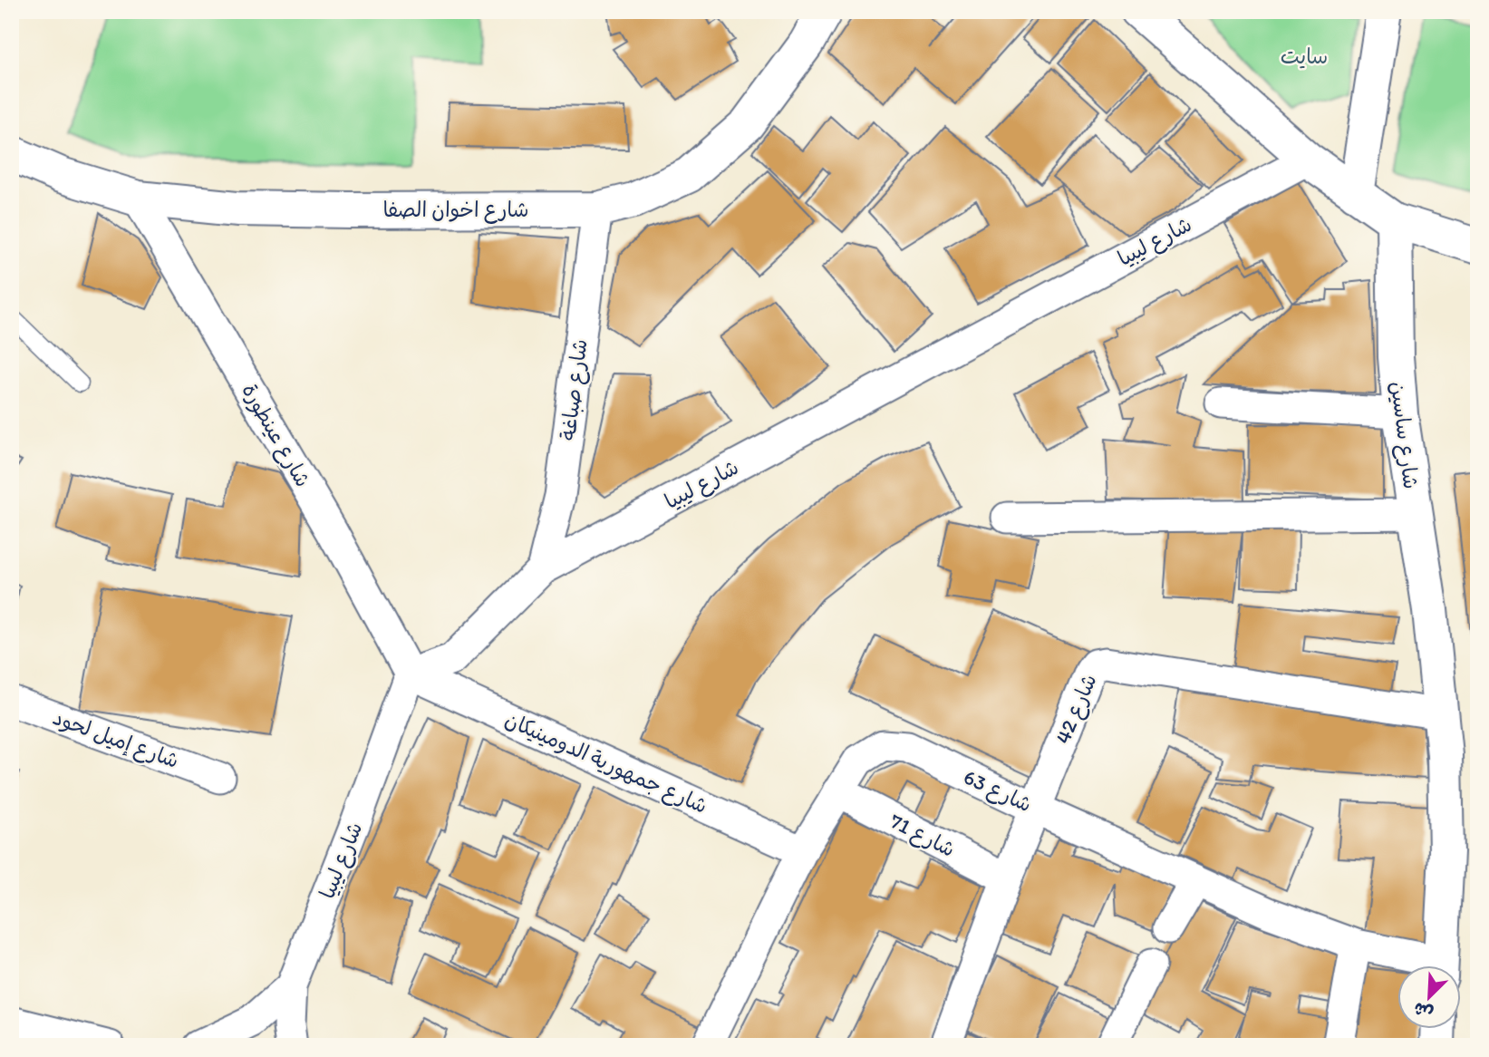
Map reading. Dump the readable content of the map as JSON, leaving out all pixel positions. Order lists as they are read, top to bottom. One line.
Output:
{"streets":{"street":["شارع اخوان الصفا","شارع ليبيا","شارع صباغة","شارع عينطورة","شارع ساسين","شارع 42","شارع إميل لحود","شارع جمهورية الدومينيكان","شارع 63","شارع 71"]},"crossings":[["شارع اخوان الصفا","شارع صباغة"],["شارع اخوان الصفا","شارع عينطورة"],["شارع ليبيا","شارع صباغة"],["شارع ليبيا","شارع عينطورة"],["شارع ليبيا","شارع جمهورية الدومينيكان"],["شارع عينطورة","شارع جمهورية الدومينيكان"],["شارع ساسين","شارع 42"],["شارع 42","شارع 63"],["شارع 42","شارع 71"],["شارع جمهورية الدومينيكان","شارع 63"],["شارع 63","شارع 71"]],"parks":["سايت"],"north":"bottom left"}
